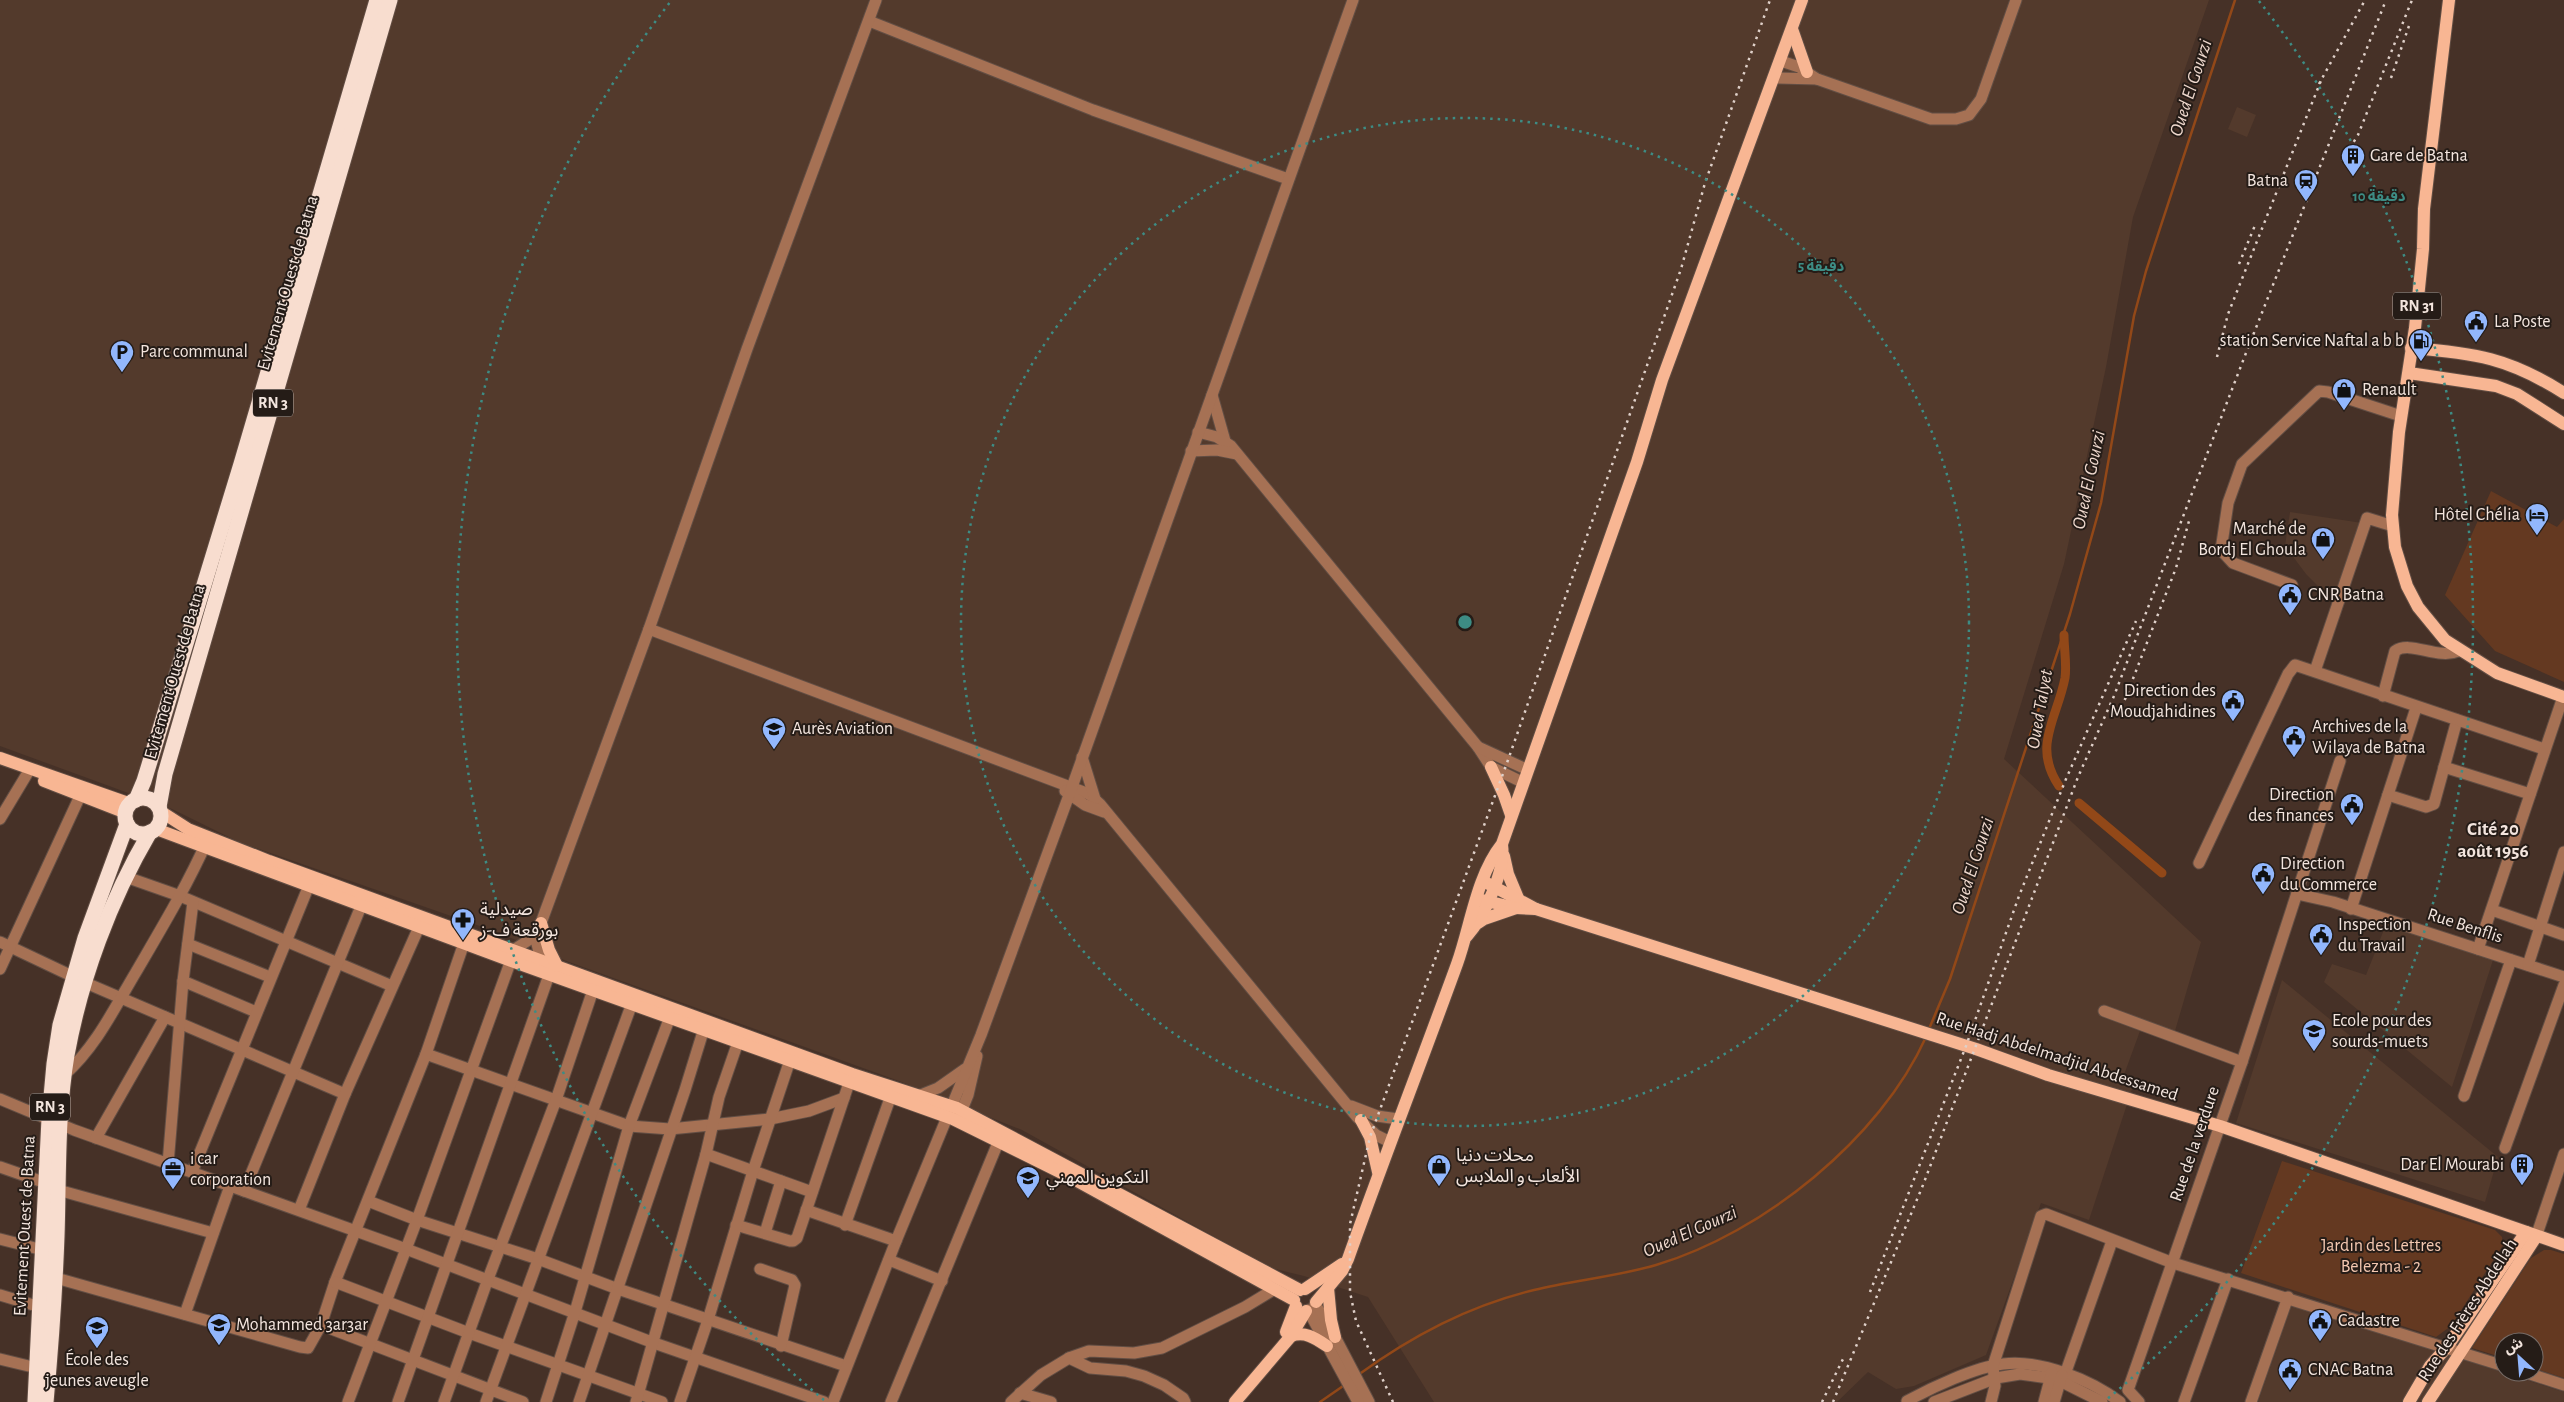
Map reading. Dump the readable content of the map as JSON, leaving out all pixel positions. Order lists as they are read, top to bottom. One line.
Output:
{"streets":{"highway":["Evitement Ouest de Batna","RN 3"],"main road":["RN 31","Rue Hadj Abdelmadjid Abdessamed","Rue des Frères Abdellah"],"street":["Rue Benflis","Rue de la verdure"]},"crossings":[["Rue Benflis","Rue de la verdure"],["Rue Hadj Abdelmadjid Abdessamed","Rue de la verdure"],["Rue Hadj Abdelmadjid Abdessamed","Rue des Frères Abdellah"]],"districts":["Cité 20 août 1956"],"water":["Oued El Gourzi","Oued Talyet"],"parks":["Jardin des Lettres Belezma - 2"],"places":{"building":["Gare de Batna","Dar El Mourabi"],"station":["Batna"],"public building":["La Poste","CNR Batna","Direction des Moudjahidines","Archives de la Wilaya de Batna","Direction des finances","Direction du Commerce","Inspection du Travail","Cadastre","CNAC Batna"],"fuel station":["station Service Naftal a b b"],"parking":["Parc communal"],"shop":["Renault","Marché de Bordj El Ghoula","محلات دنيا الألعاب و الملابس"],"hotel":["Hôtel Chélia"],"school or university":["Aurès Aviation","Ecole pour des sourds-muets","التكوين المهني","Mohammed 3ar3ar","École des jeunes aveugle"],"pharmacy":["صيدلية بورقعة ف-ز"],"office":["i car corporation"]},"north":"top left","rings":["10 دقيقة","5 دقيقة"]}
